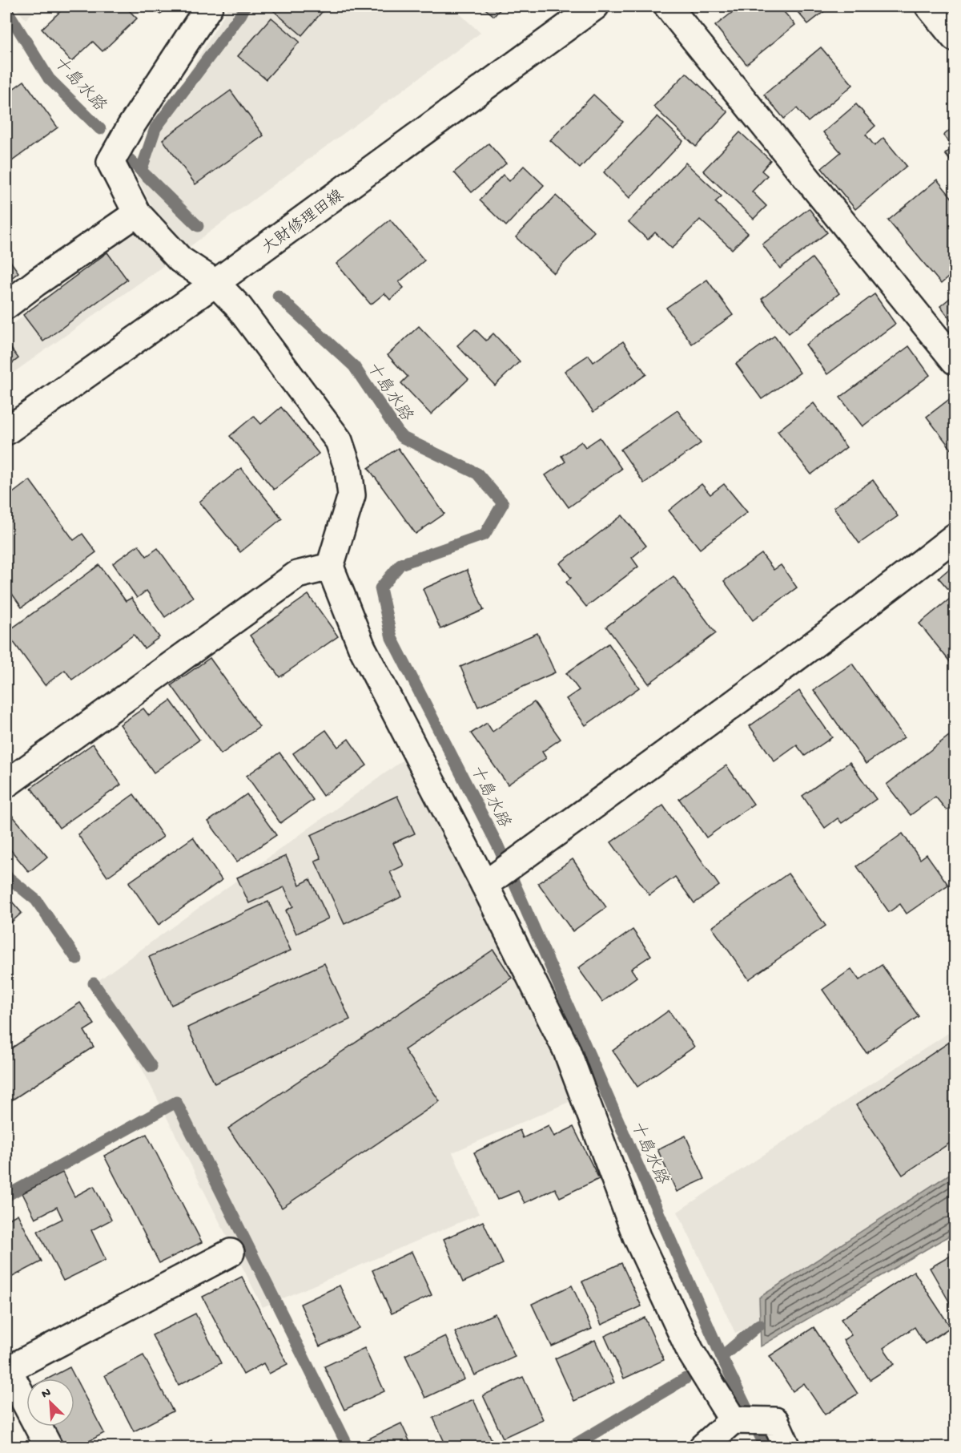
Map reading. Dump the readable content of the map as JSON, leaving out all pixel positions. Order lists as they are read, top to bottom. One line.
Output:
{"streets":{"street":["大財修理田線"]},"water":["十島水路"],"north":"top left"}
